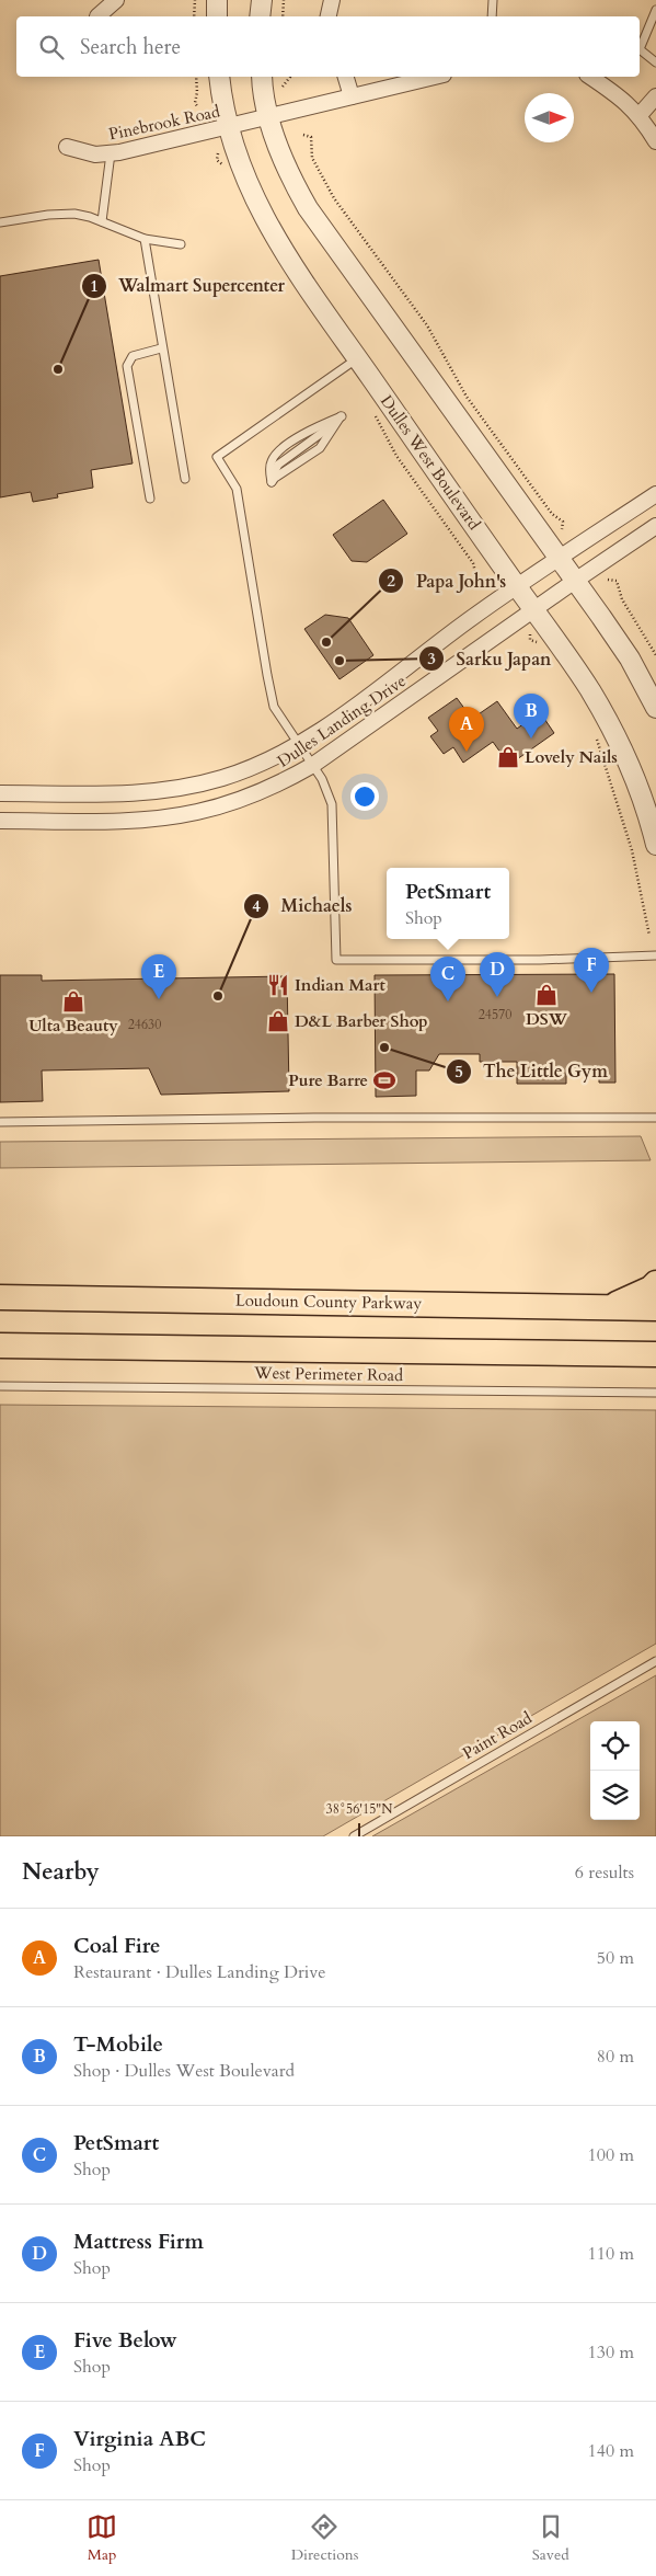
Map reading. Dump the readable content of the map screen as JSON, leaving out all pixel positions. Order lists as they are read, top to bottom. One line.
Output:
{"streets":{"main road":["Loudoun County Parkway"],"street":["Pinebrook Road","Dulles West Boulevard","Dulles Landing Drive"],"lane":["West Perimeter Road","Paint Road"]},"crossings":[["Pinebrook Road","Dulles West Boulevard"],["Dulles West Boulevard","Dulles Landing Drive"]],"places":{"other":["Walmart Supercenter","Papa John's","Sarku Japan","Michaels","The Little Gym"],"shop":["Lovely Nails","DSW","Ulta Beauty","D&L Barber Shop"],"restaurant":["Indian Mart"],"sports":["Pure Barre"]},"house_numbers":["24570","24630"],"north":"right","page":{"search":"Search here","pins":["B","A","F","D","E","C"],"popup":["PetSmart","Shop"],"heading":["Nearby","6 results"],"list":[{"mark":"A","name":"Coal Fire","note":"Restaurant · Dulles Landing Drive","value":"50 m"},{"mark":"B","name":"T-Mobile","note":"Shop · Dulles West Boulevard","value":"80 m"},{"mark":"C","name":"PetSmart","note":"Shop","value":"100 m"},{"mark":"D","name":"Mattress Firm","note":"Shop","value":"110 m"},{"mark":"E","name":"Five Below","note":"Shop","value":"130 m"},{"mark":"F","name":"Virginia ABC","note":"Shop","value":"140 m"}],"nav":["Map","Directions","Saved"]},"coordinates":["38°56'15\"N"]}
